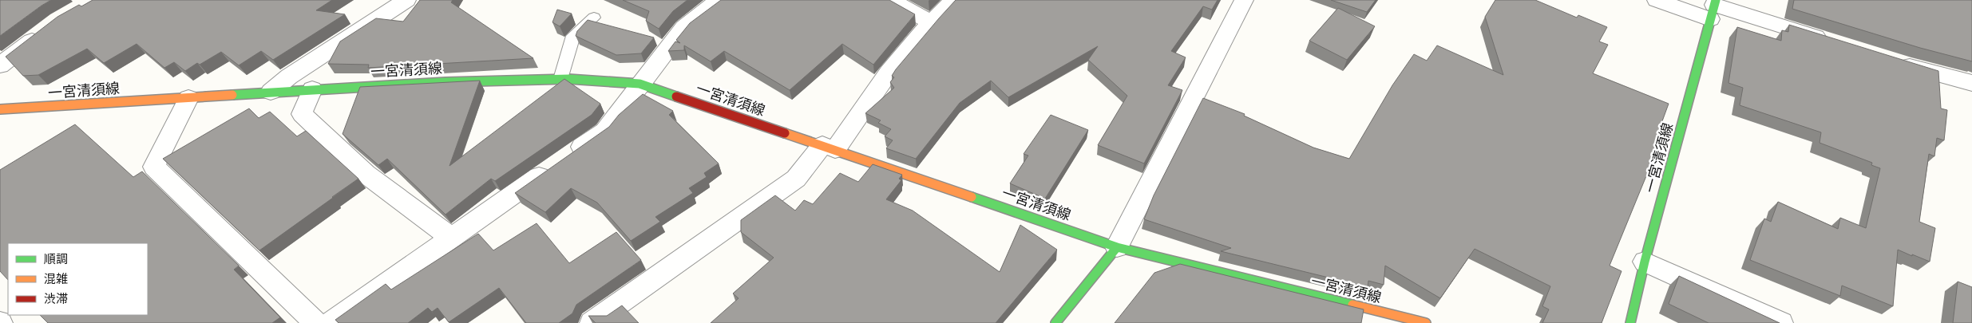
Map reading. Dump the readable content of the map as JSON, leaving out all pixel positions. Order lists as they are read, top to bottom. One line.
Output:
{"streets":{"main road":["一宮清須線"]},"legend":["順調","混雑","渋滞"]}
